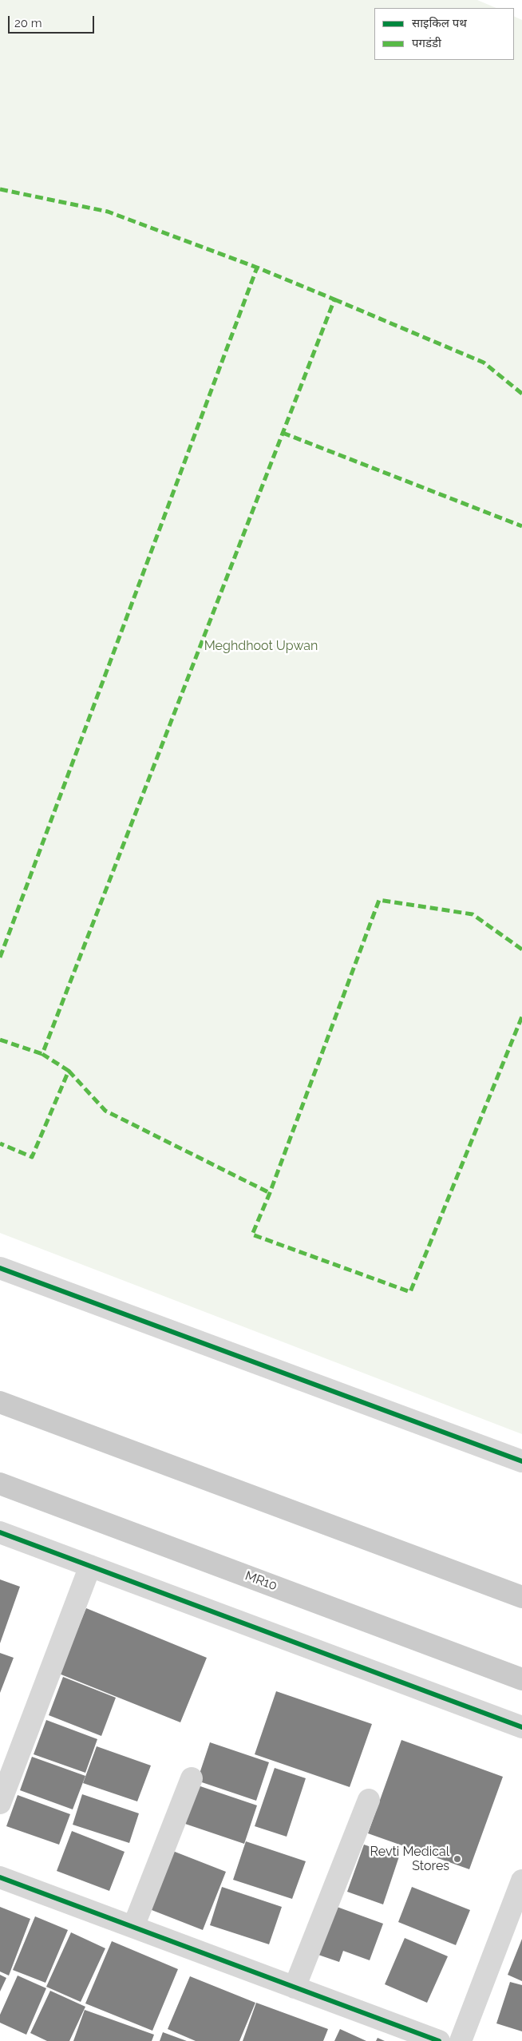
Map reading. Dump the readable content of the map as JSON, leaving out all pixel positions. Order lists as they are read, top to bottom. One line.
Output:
{"streets":{"main road":["MR10"]},"parks":["Meghdhoot Upwan"],"places":["Revti Medical Stores"],"legend":["साइकिल पथ","पगडंडी"],"scale_bar":"20 m"}
